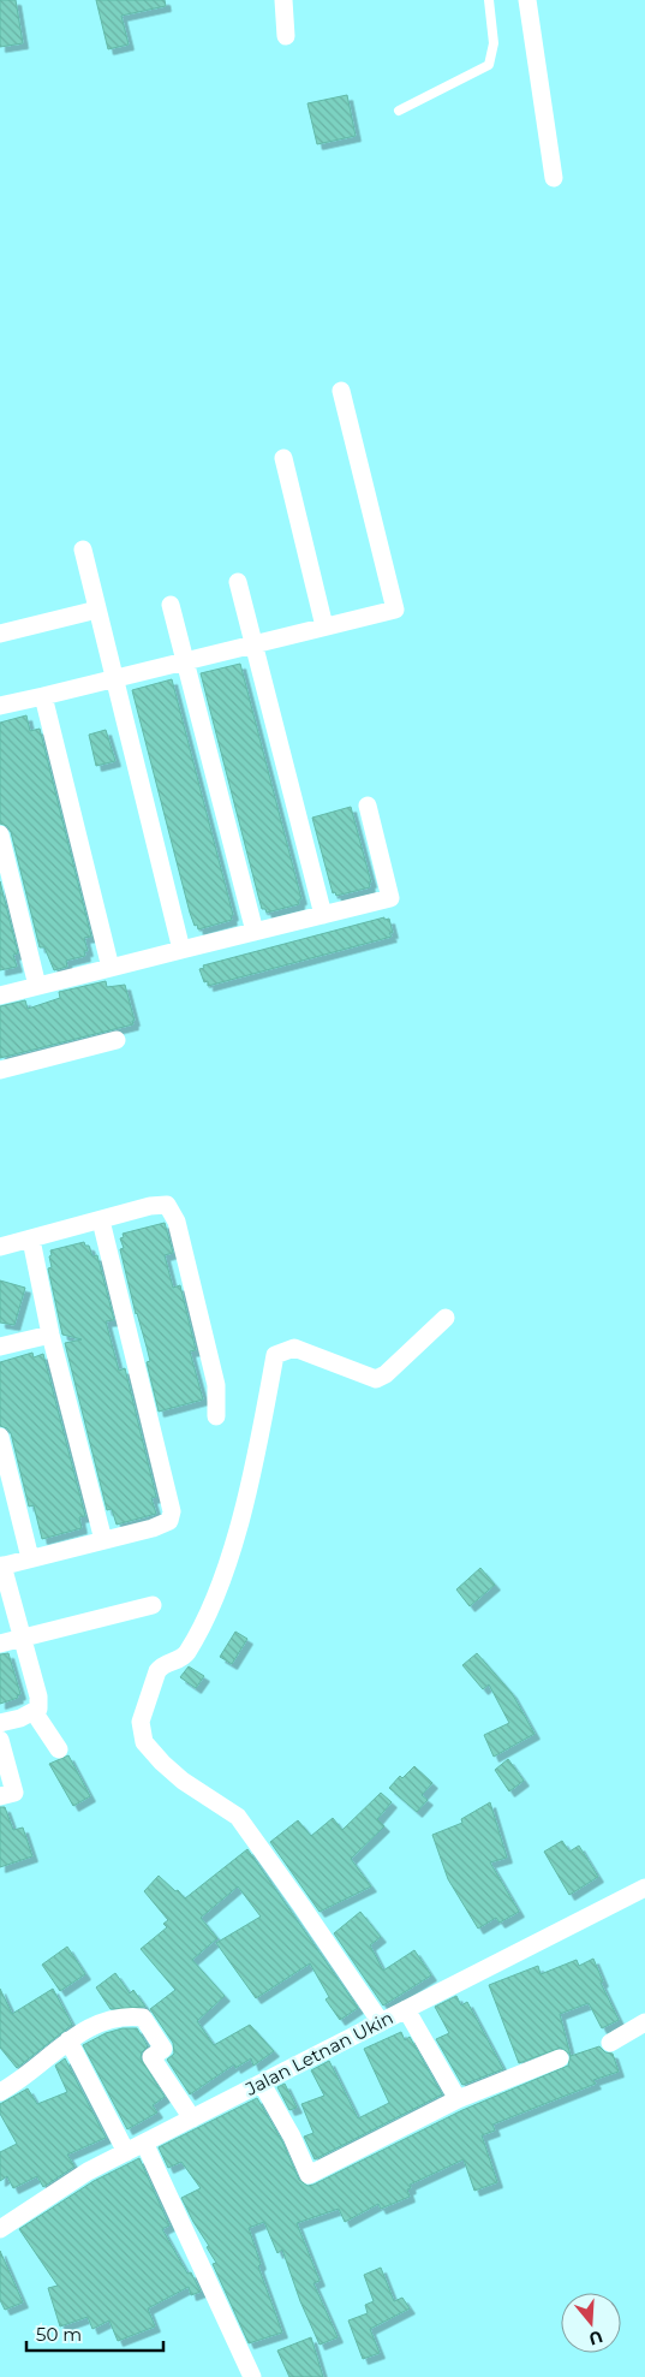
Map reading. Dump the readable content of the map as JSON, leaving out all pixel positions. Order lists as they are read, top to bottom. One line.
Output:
{"streets":{"street":["Jalan Letnan Ukin"]},"scale_bar":"50 m","north":"bottom"}
